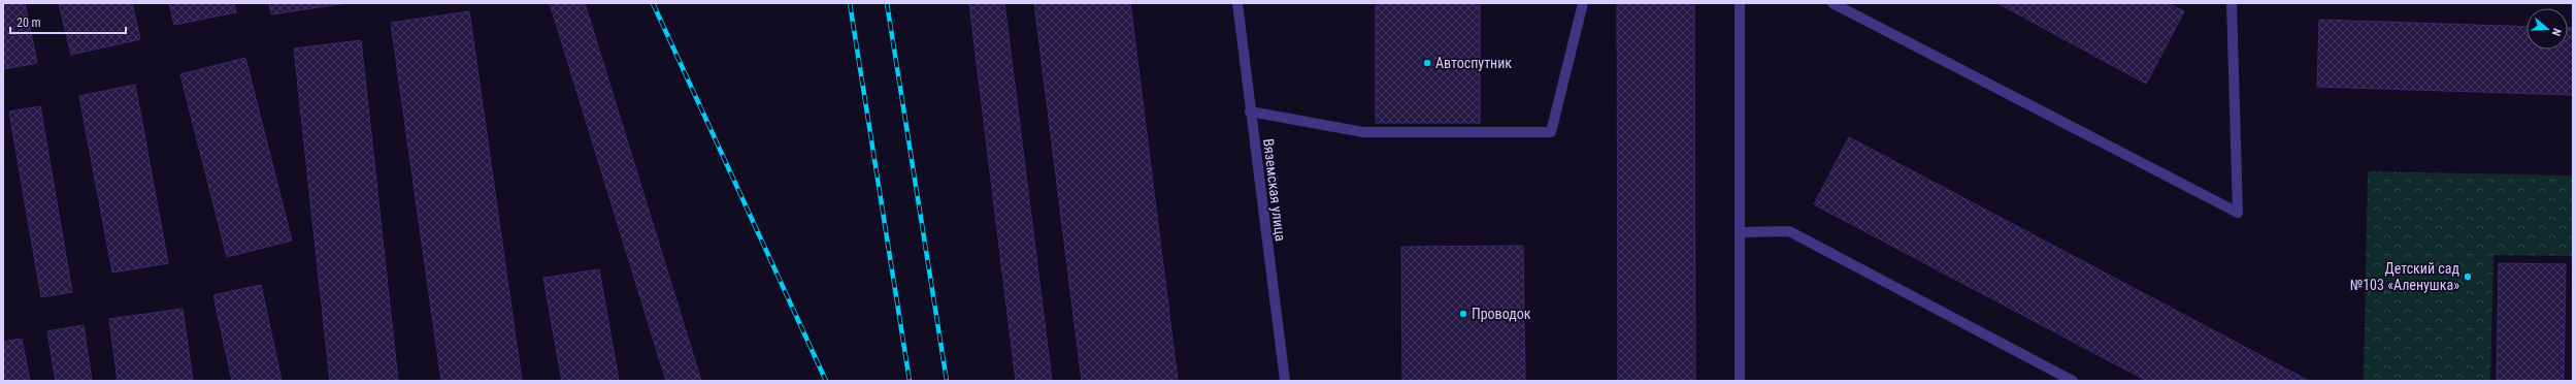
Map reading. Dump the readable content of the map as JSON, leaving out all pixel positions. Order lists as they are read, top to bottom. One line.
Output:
{"streets":{"street":["Вяземская улица"]},"places":["Автоспутник","Детский сад №103 «Аленушка»","Проводок"],"scale_bar":"20 m","north":"right"}
